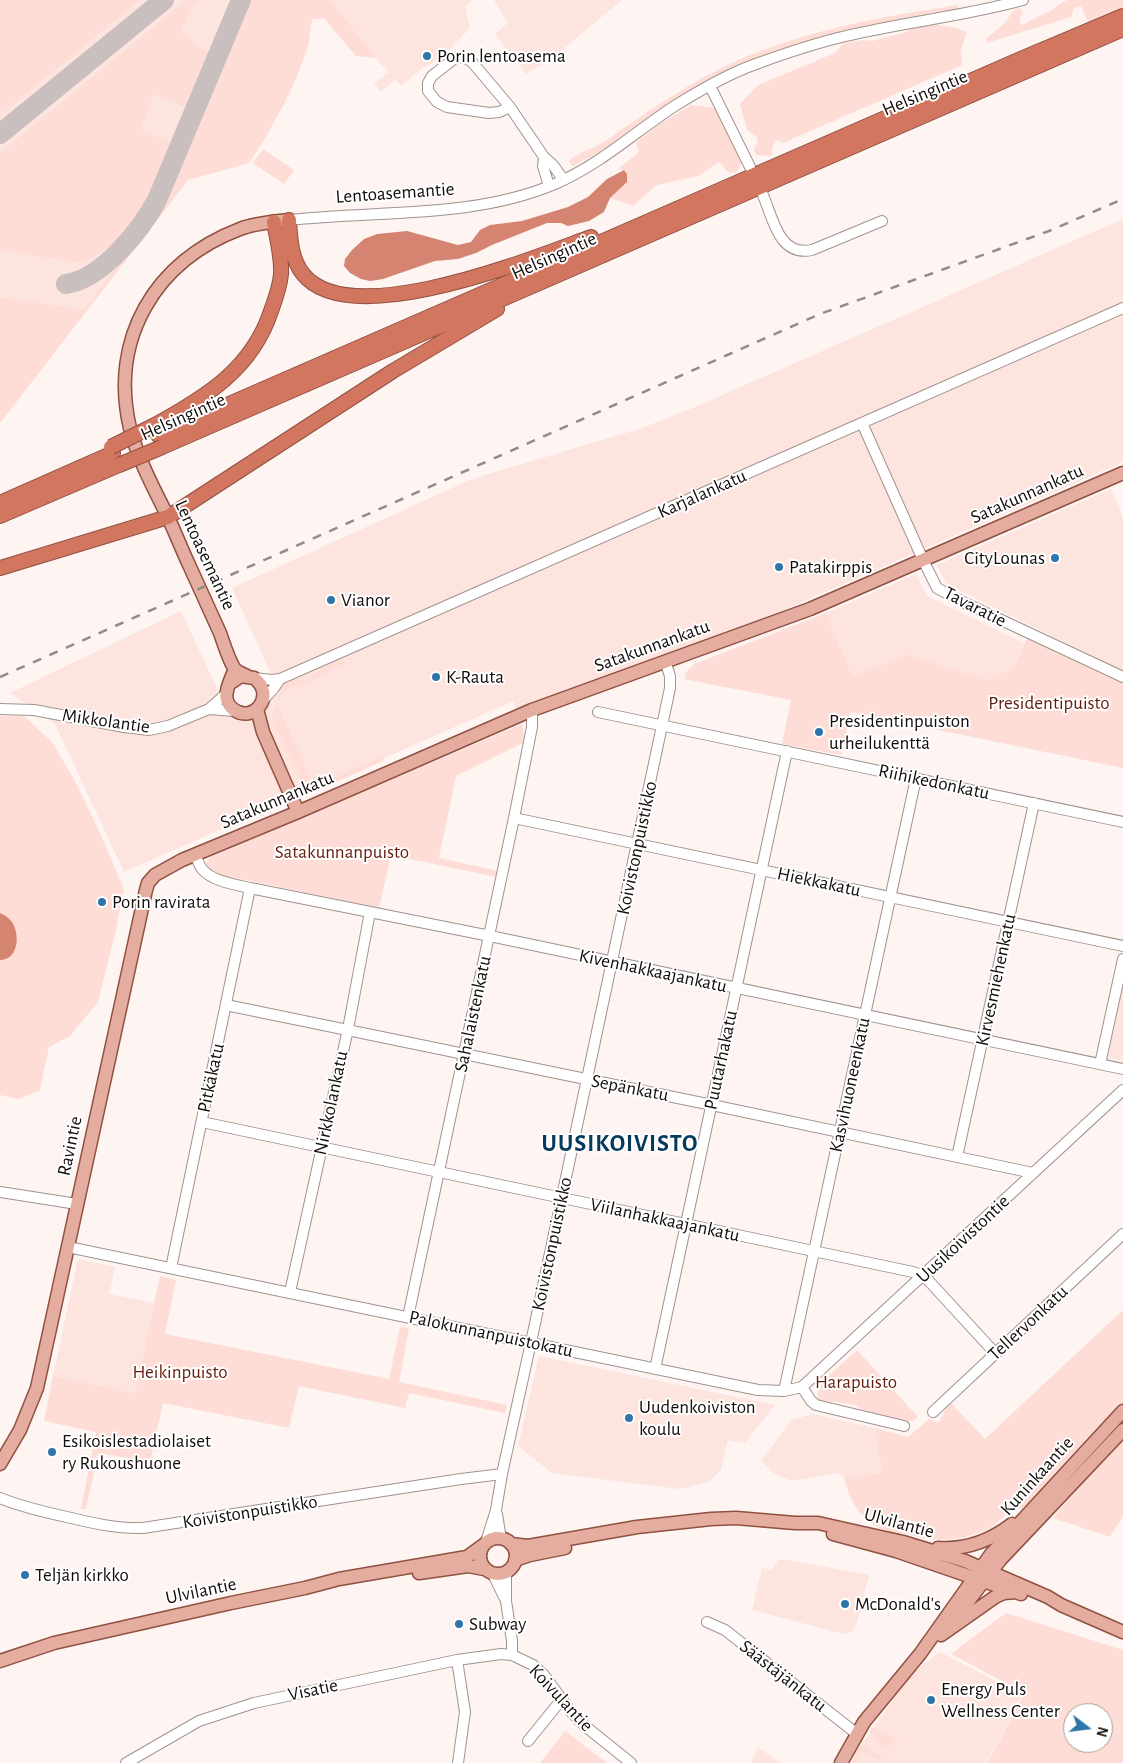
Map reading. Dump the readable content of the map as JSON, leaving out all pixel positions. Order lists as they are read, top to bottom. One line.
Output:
{"streets":{"highway":["Helsingintie"],"main road":["Lentoasemantie","Satakunnankatu","Ravintie","Kuninkaantie","Ulvilantie"],"street":["Karjalankatu","Tavaratie","Mikkolantie","Riihikedonkatu","Koivistonpuistikko","Hiekkakatu","Kivenhakkaajankatu","Kirvesmiehenkatu","Sahalaistenkatu","Puutarhakatu","Pitkäkatu","Kasvihuoneenkatu","Sepänkatu","Nirkkolankatu","Viilanhakkaajankatu","Uusikoivistontie","Tellervonkatu","Palokunnanpuistokatu","Säästäjänkatu","Visatie","Koivulantie"]},"crossings":[["Karjalankatu","Tavaratie"],["Satakunnankatu","Tavaratie"],["Satakunnankatu","Koivistonpuistikko"],["Satakunnankatu","Kivenhakkaajankatu"],["Satakunnankatu","Sahalaistenkatu"],["Satakunnankatu","Ravintie"],["Riihikedonkatu","Koivistonpuistikko"],["Riihikedonkatu","Kirvesmiehenkatu"],["Riihikedonkatu","Puutarhakatu"],["Riihikedonkatu","Kasvihuoneenkatu"],["Koivistonpuistikko","Hiekkakatu"],["Koivistonpuistikko","Kivenhakkaajankatu"],["Koivistonpuistikko","Sepänkatu"],["Koivistonpuistikko","Viilanhakkaajankatu"],["Koivistonpuistikko","Palokunnanpuistokatu"],["Koivistonpuistikko","Ulvilantie"],["Hiekkakatu","Kirvesmiehenkatu"],["Hiekkakatu","Sahalaistenkatu"],["Hiekkakatu","Puutarhakatu"],["Hiekkakatu","Kasvihuoneenkatu"],["Kivenhakkaajankatu","Kirvesmiehenkatu"],["Kivenhakkaajankatu","Sahalaistenkatu"],["Kivenhakkaajankatu","Puutarhakatu"],["Kivenhakkaajankatu","Pitkäkatu"],["Kivenhakkaajankatu","Kasvihuoneenkatu"],["Kivenhakkaajankatu","Nirkkolankatu"],["Kivenhakkaajankatu","Ravintie"],["Kirvesmiehenkatu","Sepänkatu"],["Sahalaistenkatu","Sepänkatu"],["Sahalaistenkatu","Viilanhakkaajankatu"],["Sahalaistenkatu","Palokunnanpuistokatu"],["Puutarhakatu","Sepänkatu"],["Puutarhakatu","Viilanhakkaajankatu"],["Puutarhakatu","Palokunnanpuistokatu"],["Pitkäkatu","Sepänkatu"],["Pitkäkatu","Viilanhakkaajankatu"],["Pitkäkatu","Palokunnanpuistokatu"],["Kasvihuoneenkatu","Sepänkatu"],["Kasvihuoneenkatu","Viilanhakkaajankatu"],["Kasvihuoneenkatu","Palokunnanpuistokatu"],["Sepänkatu","Nirkkolankatu"],["Sepänkatu","Uusikoivistontie"],["Nirkkolankatu","Viilanhakkaajankatu"],["Nirkkolankatu","Palokunnanpuistokatu"],["Ravintie","Palokunnanpuistokatu"],["Viilanhakkaajankatu","Uusikoivistontie"],["Uusikoivistontie","Palokunnanpuistokatu"],["Kuninkaantie","Ulvilantie"],["Visatie","Koivulantie"]],"districts":["UUSIKOIVISTO"],"parks":["Presidentipuisto","Satakunnanpuisto","Heikinpuisto","Harapuisto"],"places":["Porin lentoasema","CityLounas","Patakirppis","Vianor","K-Rauta","Presidentinpuiston urheilukenttä","Porin ravirata","Uudenkoiviston koulu","Esikoislestadiolaiset ry Rukoushuone","Teljän kirkko","McDonald's","Subway","Energy Puls Wellness Center"],"north":"right"}
